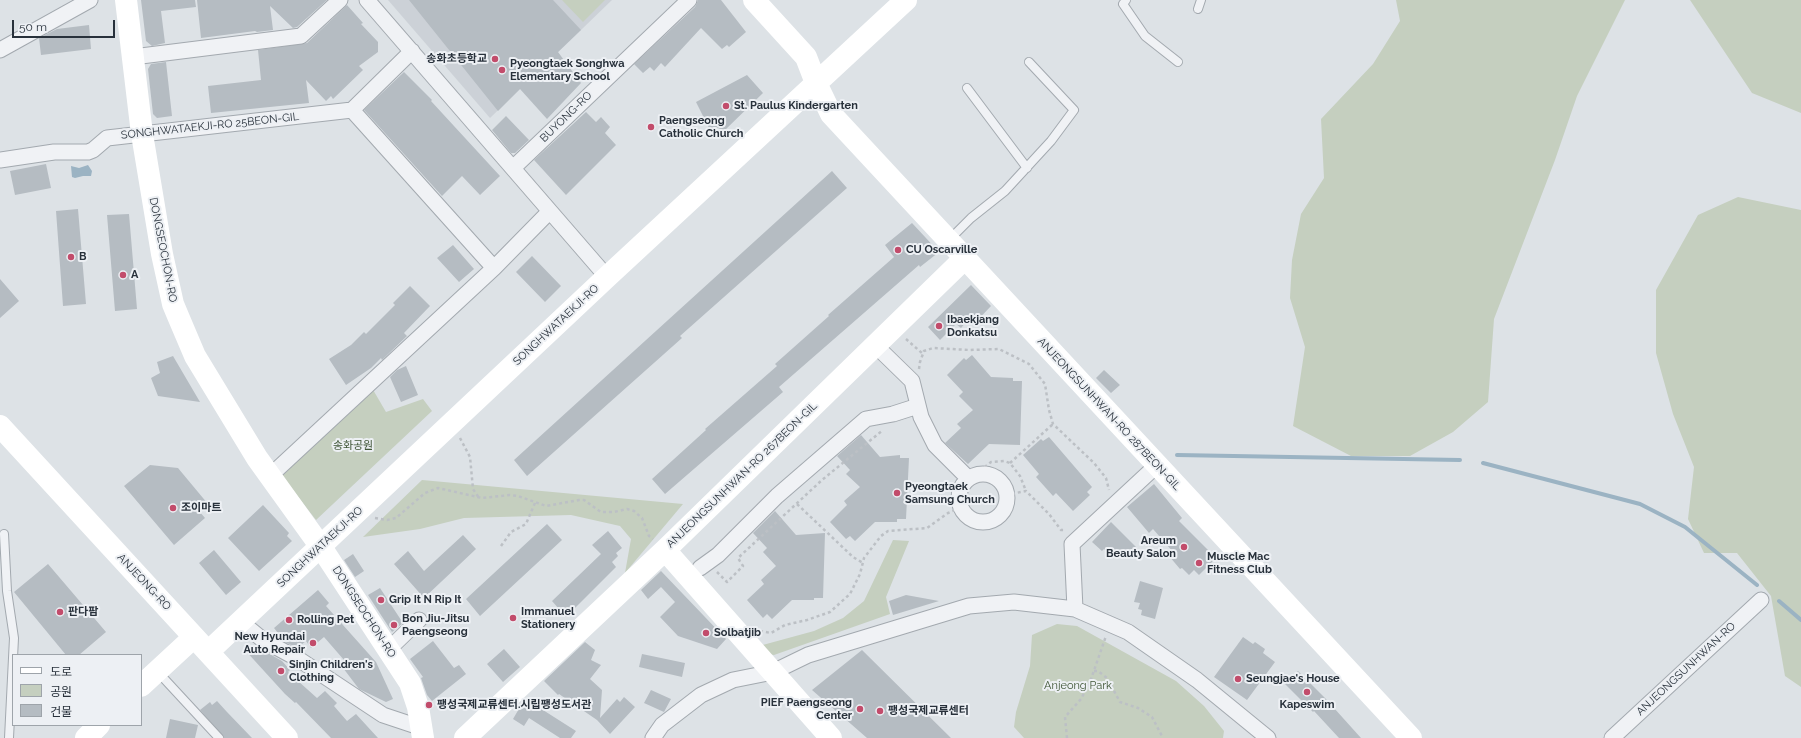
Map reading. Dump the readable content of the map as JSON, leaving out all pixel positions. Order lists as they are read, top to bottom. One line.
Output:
{"streets":{"street":["BUYONG-RO","SONGHWATAEKJI-RO 25BEON-GIL","DONGSEOCHON-RO","SONGHWATAEKJI-RO","ANJEONGSUNHWAN-RO 287BEON-GIL","ANJEONGSUNHWAN-RO 267BEON-GIL","ANJEONG-RO","ANJEONGSUNHWAN-RO"]},"crossings":[["SONGHWATAEKJI-RO 25BEON-GIL","DONGSEOCHON-RO"],["DONGSEOCHON-RO","SONGHWATAEKJI-RO"],["SONGHWATAEKJI-RO","ANJEONGSUNHWAN-RO 287BEON-GIL"],["SONGHWATAEKJI-RO","ANJEONG-RO"],["ANJEONGSUNHWAN-RO 287BEON-GIL","ANJEONGSUNHWAN-RO 267BEON-GIL"]],"parks":["송화공원","Anjeong Park"],"places":["송화초등학교","Pyeongtaek Songhwa Elementary School","St. Paulus Kindergarten","Paengseong Catholic Church","CU Oscarville","B","A","Ibaekjang Donkatsu","Pyeongtaek Samsung Church","조이마트","Areum Beauty Salon","Muscle Mac Fitness Club","Grip It N Rip It","판다팜","Immanuel Stationery","Rolling Pet","Bon Jiu-Jitsu Paengseong","Solbatjib","New Hyundai Auto Repair","Sinjin Children's Clothing","Seungjae's House","Kapeswim","팽성국제교류센터.시립팽성도서관","PIEF Paengseong Center","팽성국제교류센터"],"legend":["도로","공원","건물"],"scale_bar":"50 m"}
